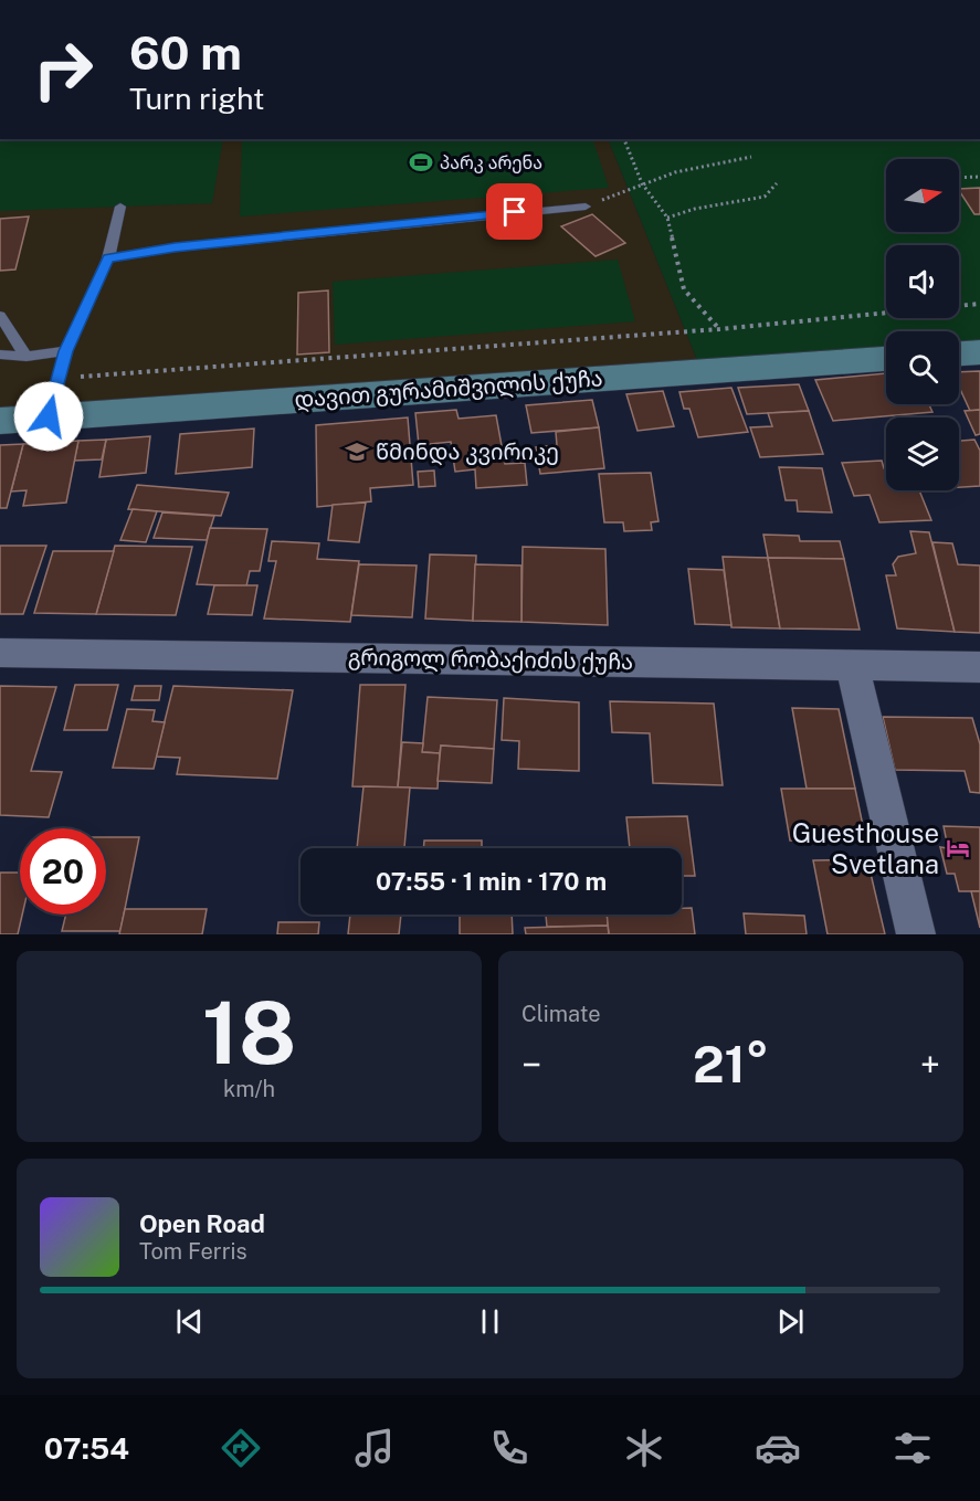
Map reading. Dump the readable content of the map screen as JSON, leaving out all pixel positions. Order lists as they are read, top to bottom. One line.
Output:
{"streets":{"street":["დავით გურამიშვილის ქუჩა","გრიგოლ რობაქიძის ქუჩა"]},"places":{"sports":["პარკ არენა"],"school or university":["წმინდა კვირიკე"],"hotel":["Guesthouse Svetlana"]},"north":"right","page":{"turn":["60 m","Turn right"],"limit":"20","trip":"07:55 · 1 min · 170 m","tile":[["18","km/h"],"Climate"],"heat":["−","21°","+"],"song":["Open Road","Tom Ferris"],"tabs":"07:54"}}
